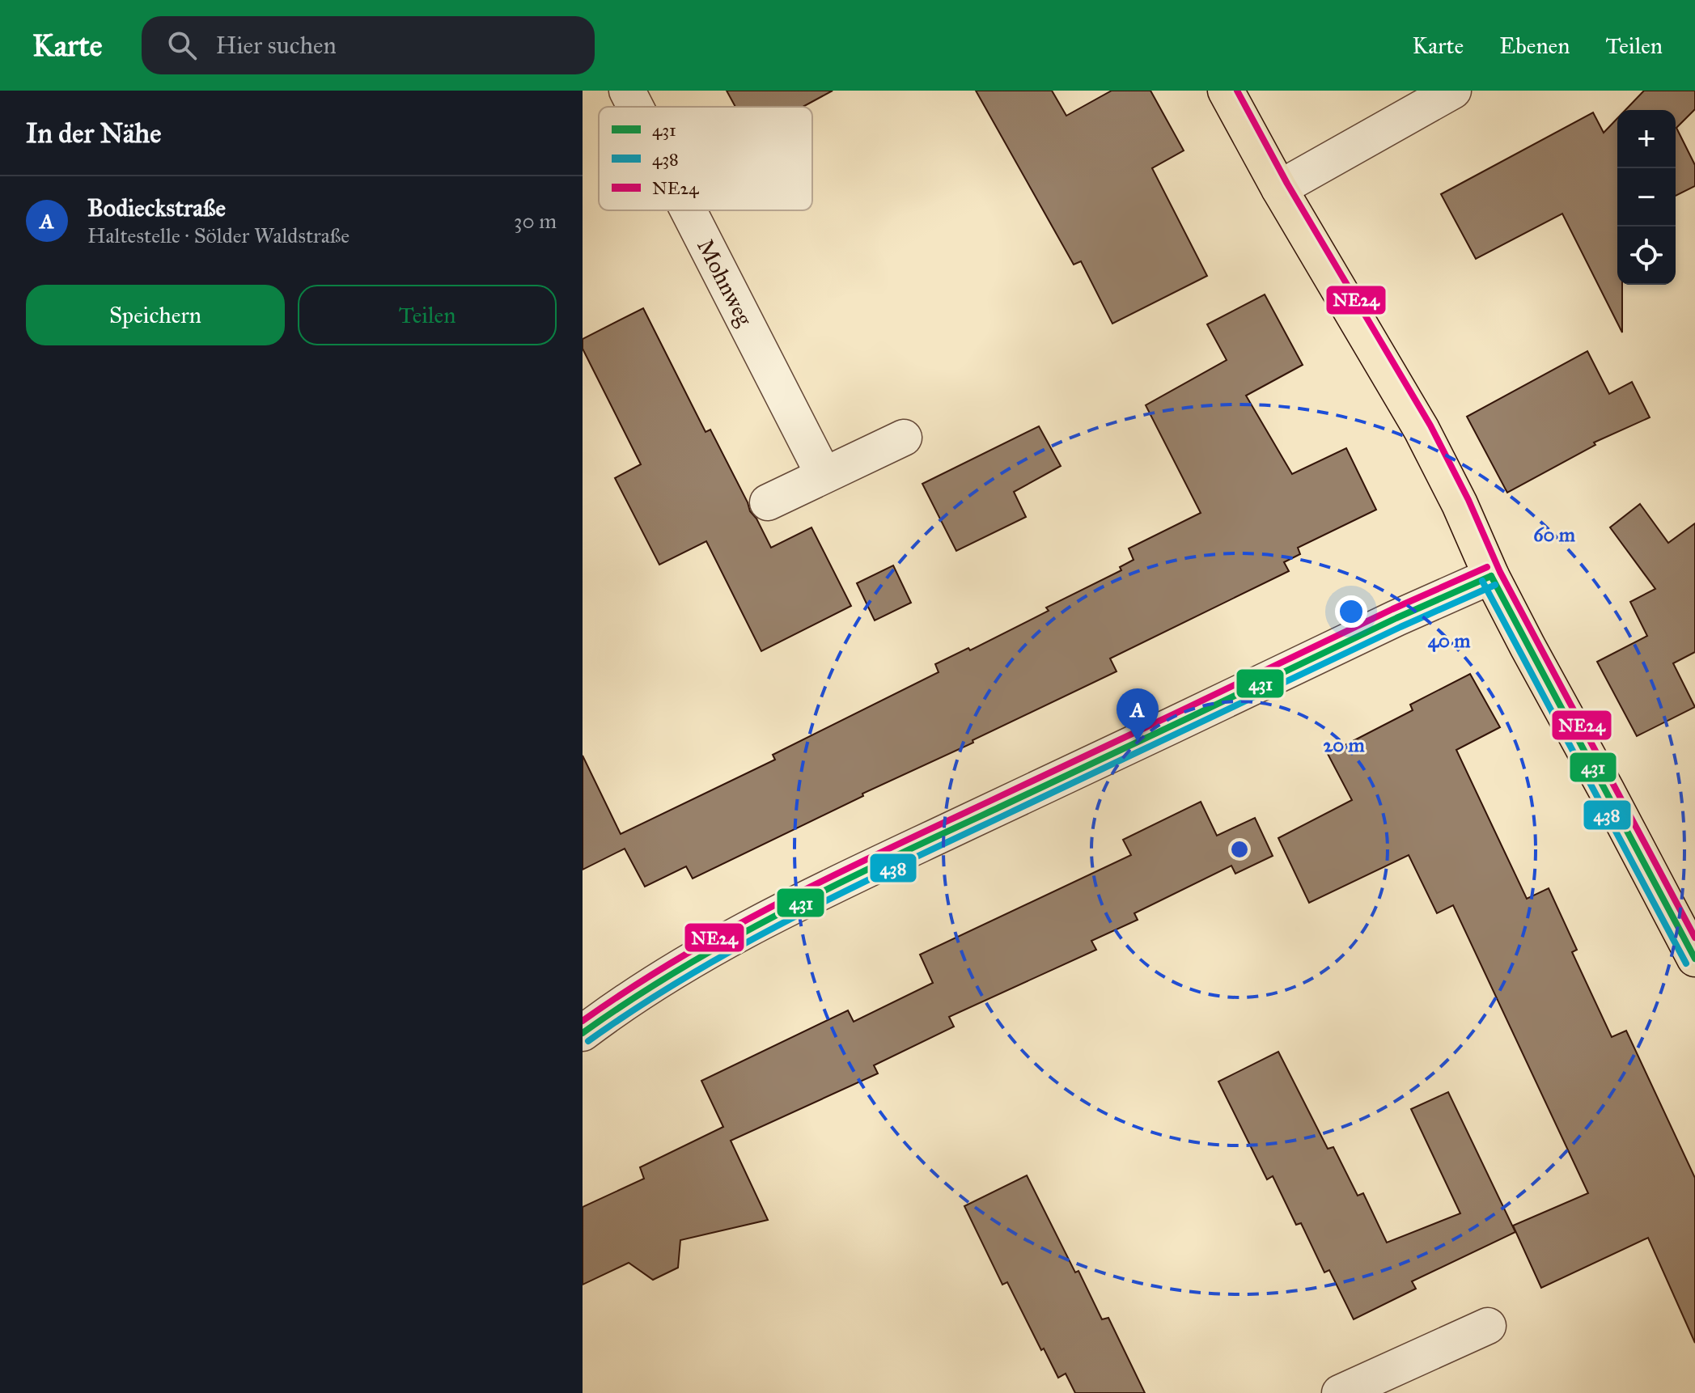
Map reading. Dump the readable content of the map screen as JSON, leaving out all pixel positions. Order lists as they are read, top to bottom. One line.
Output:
{"streets":{"street":["Mohnweg"]},"lines":["transit line NE24","transit line 431","transit line 438"],"legend":["431","438","NE24"],"page":{"header":"Karte","search":"Hier suchen","nav":["Karte","Ebenen","Teilen"],"heading":"In der Nähe","map_buttons":["+","−"],"list":[{"mark":"A","name":"Bodieckstraße","note":"Haltestelle · Sölder Waldstraße","value":"30 m"}],"buttons":["Speichern","Teilen"],"pins":"A"},"rings":["60 m","40 m","20 m"]}
